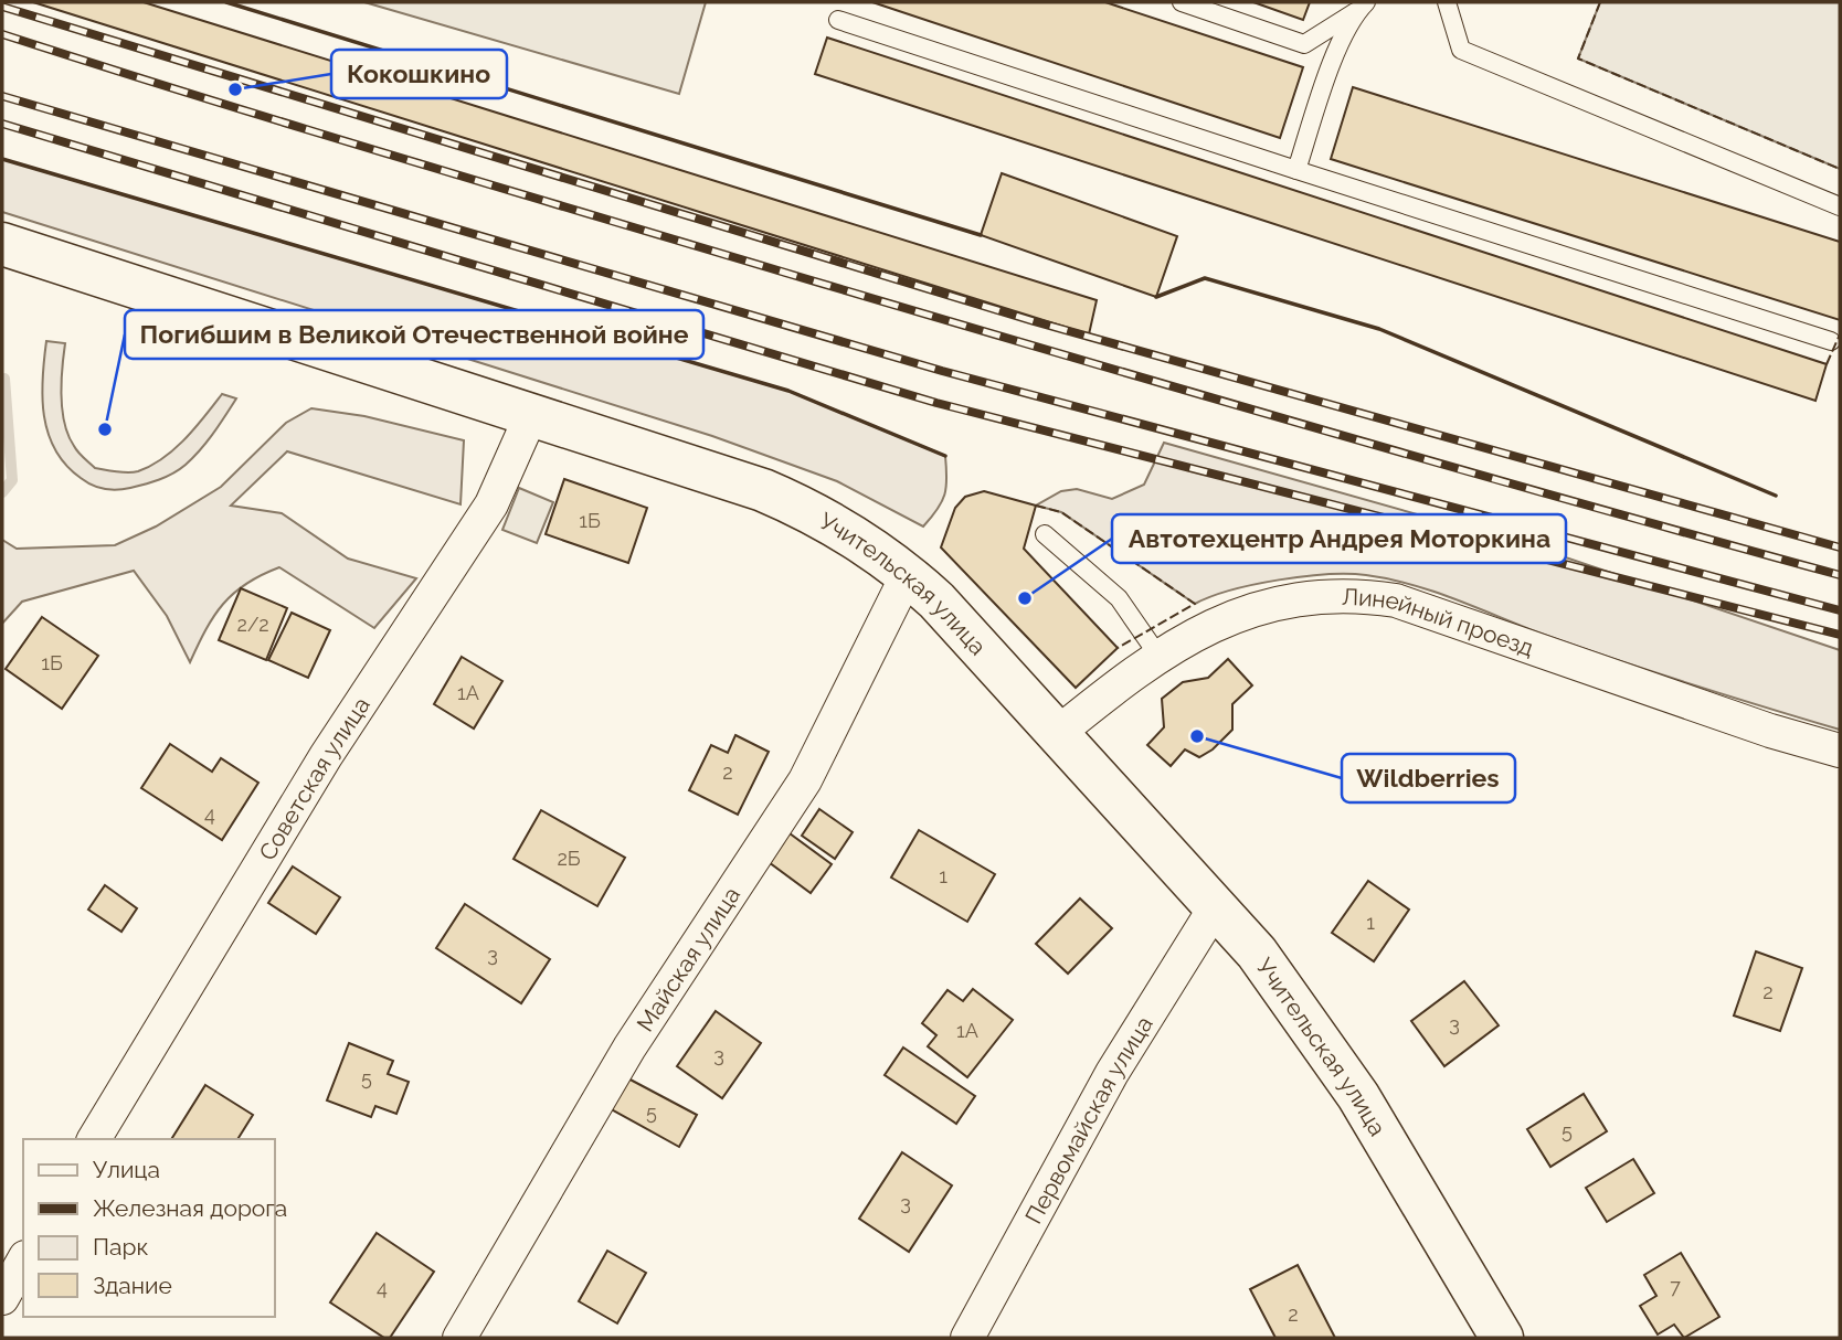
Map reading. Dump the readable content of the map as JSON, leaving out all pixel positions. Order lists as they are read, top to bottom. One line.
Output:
{"streets":{"street":["Учительская улица","Линейный проезд","Советская улица","Майская улица","Первомайская улица"]},"crossings":[["Учительская улица","Линейный проезд"],["Учительская улица","Советская улица"],["Учительская улица","Майская улица"],["Учительская улица","Первомайская улица"]],"places":["Кокошкино","Погибшим в Великой Отечественной войне","Автотехцентр Андрея Моторкина","Wildberries"],"house_numbers":["1Б","2/2","1Б","1А","2","4","2Б","1","1","3","2","3","1А","3","5","5","5","3","7","4","2"],"legend":["Улица","Железная дорога","Парк","Здание"]}
